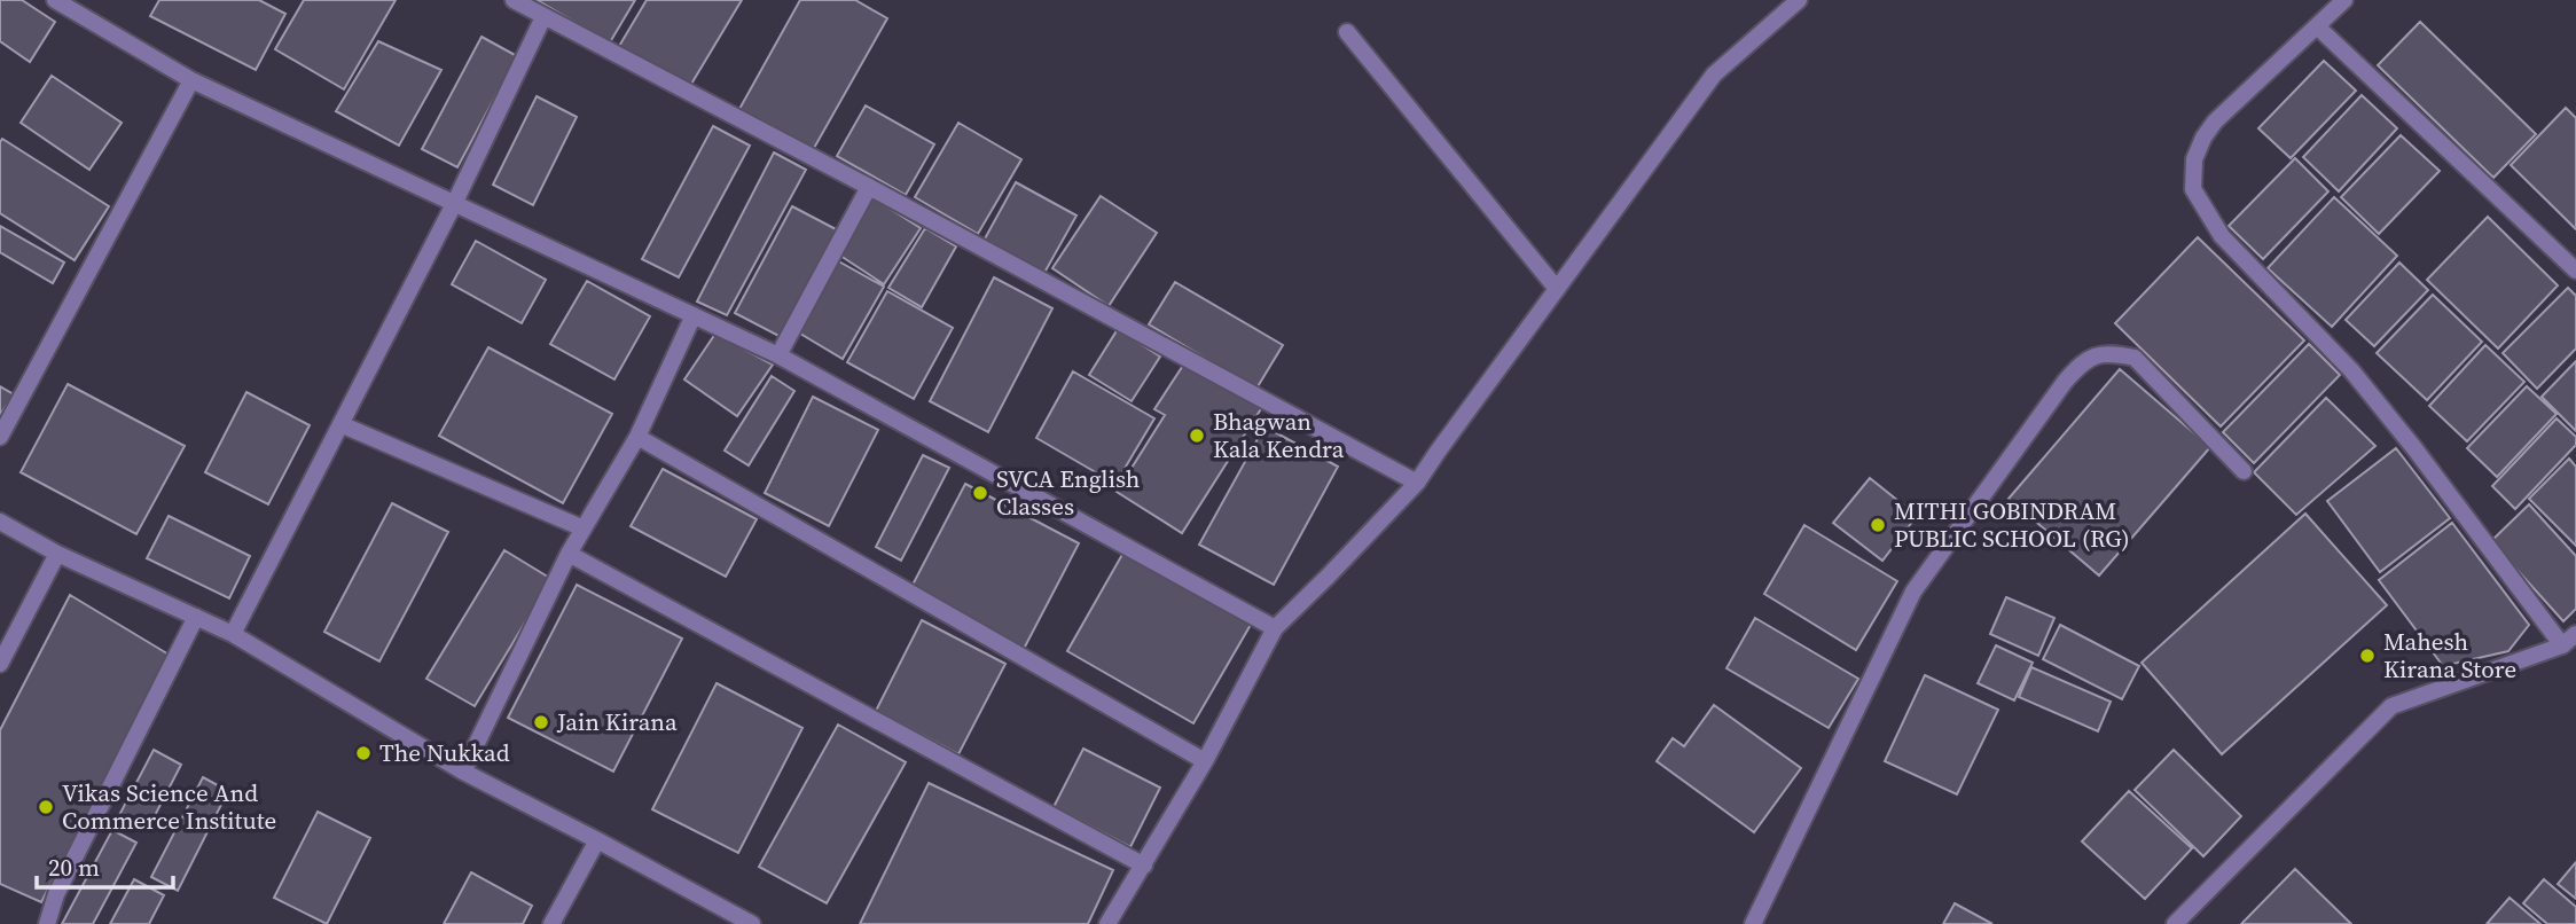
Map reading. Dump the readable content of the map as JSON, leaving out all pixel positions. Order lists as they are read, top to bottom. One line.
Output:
{"places":["Bhagwan Kala Kendra","SVCA English Classes","MITHI GOBINDRAM PUBLIC SCHOOL (RG)","Mahesh Kirana Store","Jain Kirana","The Nukkad","Vikas Science And Commerce Institute"],"scale_bar":"20 m"}
